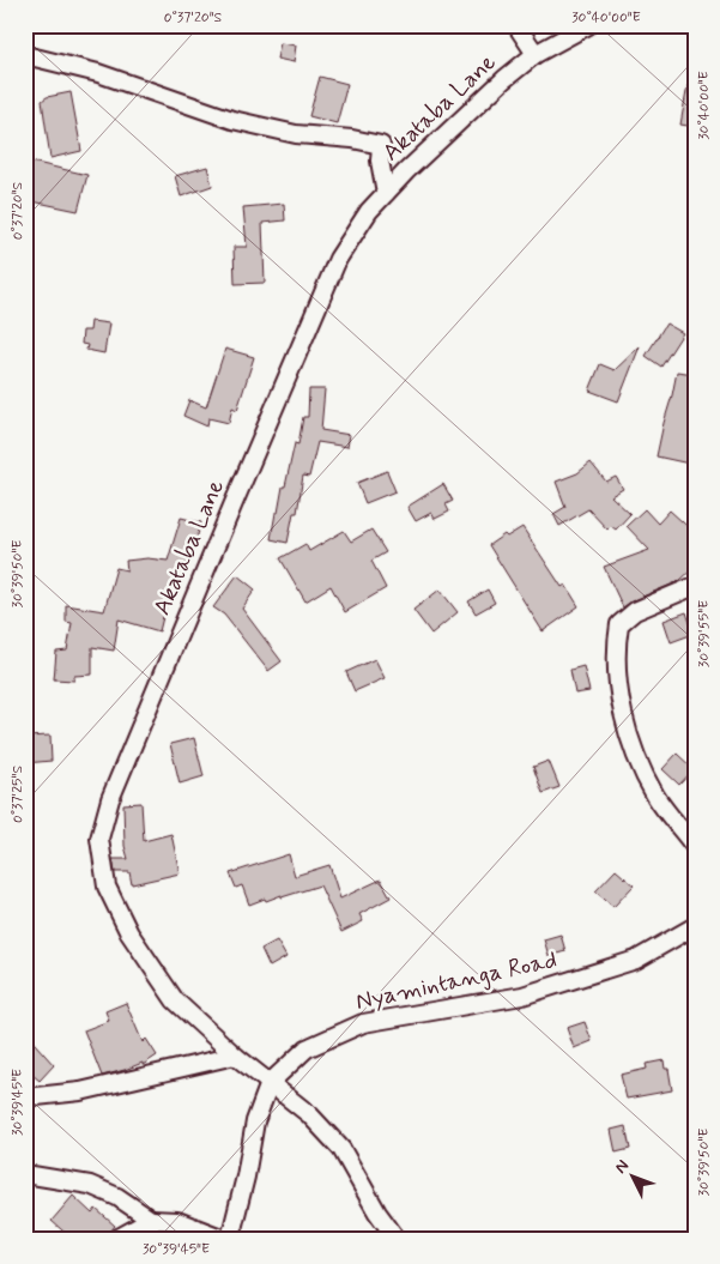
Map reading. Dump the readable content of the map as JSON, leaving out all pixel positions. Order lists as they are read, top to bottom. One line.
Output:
{"streets":{"street":["Akataba Lane","Nyamintanga Road"]},"crossings":[["Akataba Lane","Nyamintanga Road"]],"north":"top left","coordinates":["0°37'20\"S","30°40'00\"E","30°39'50\"E","30°39'55\"E","0°37'25\"S","30°39'45\"E"]}
